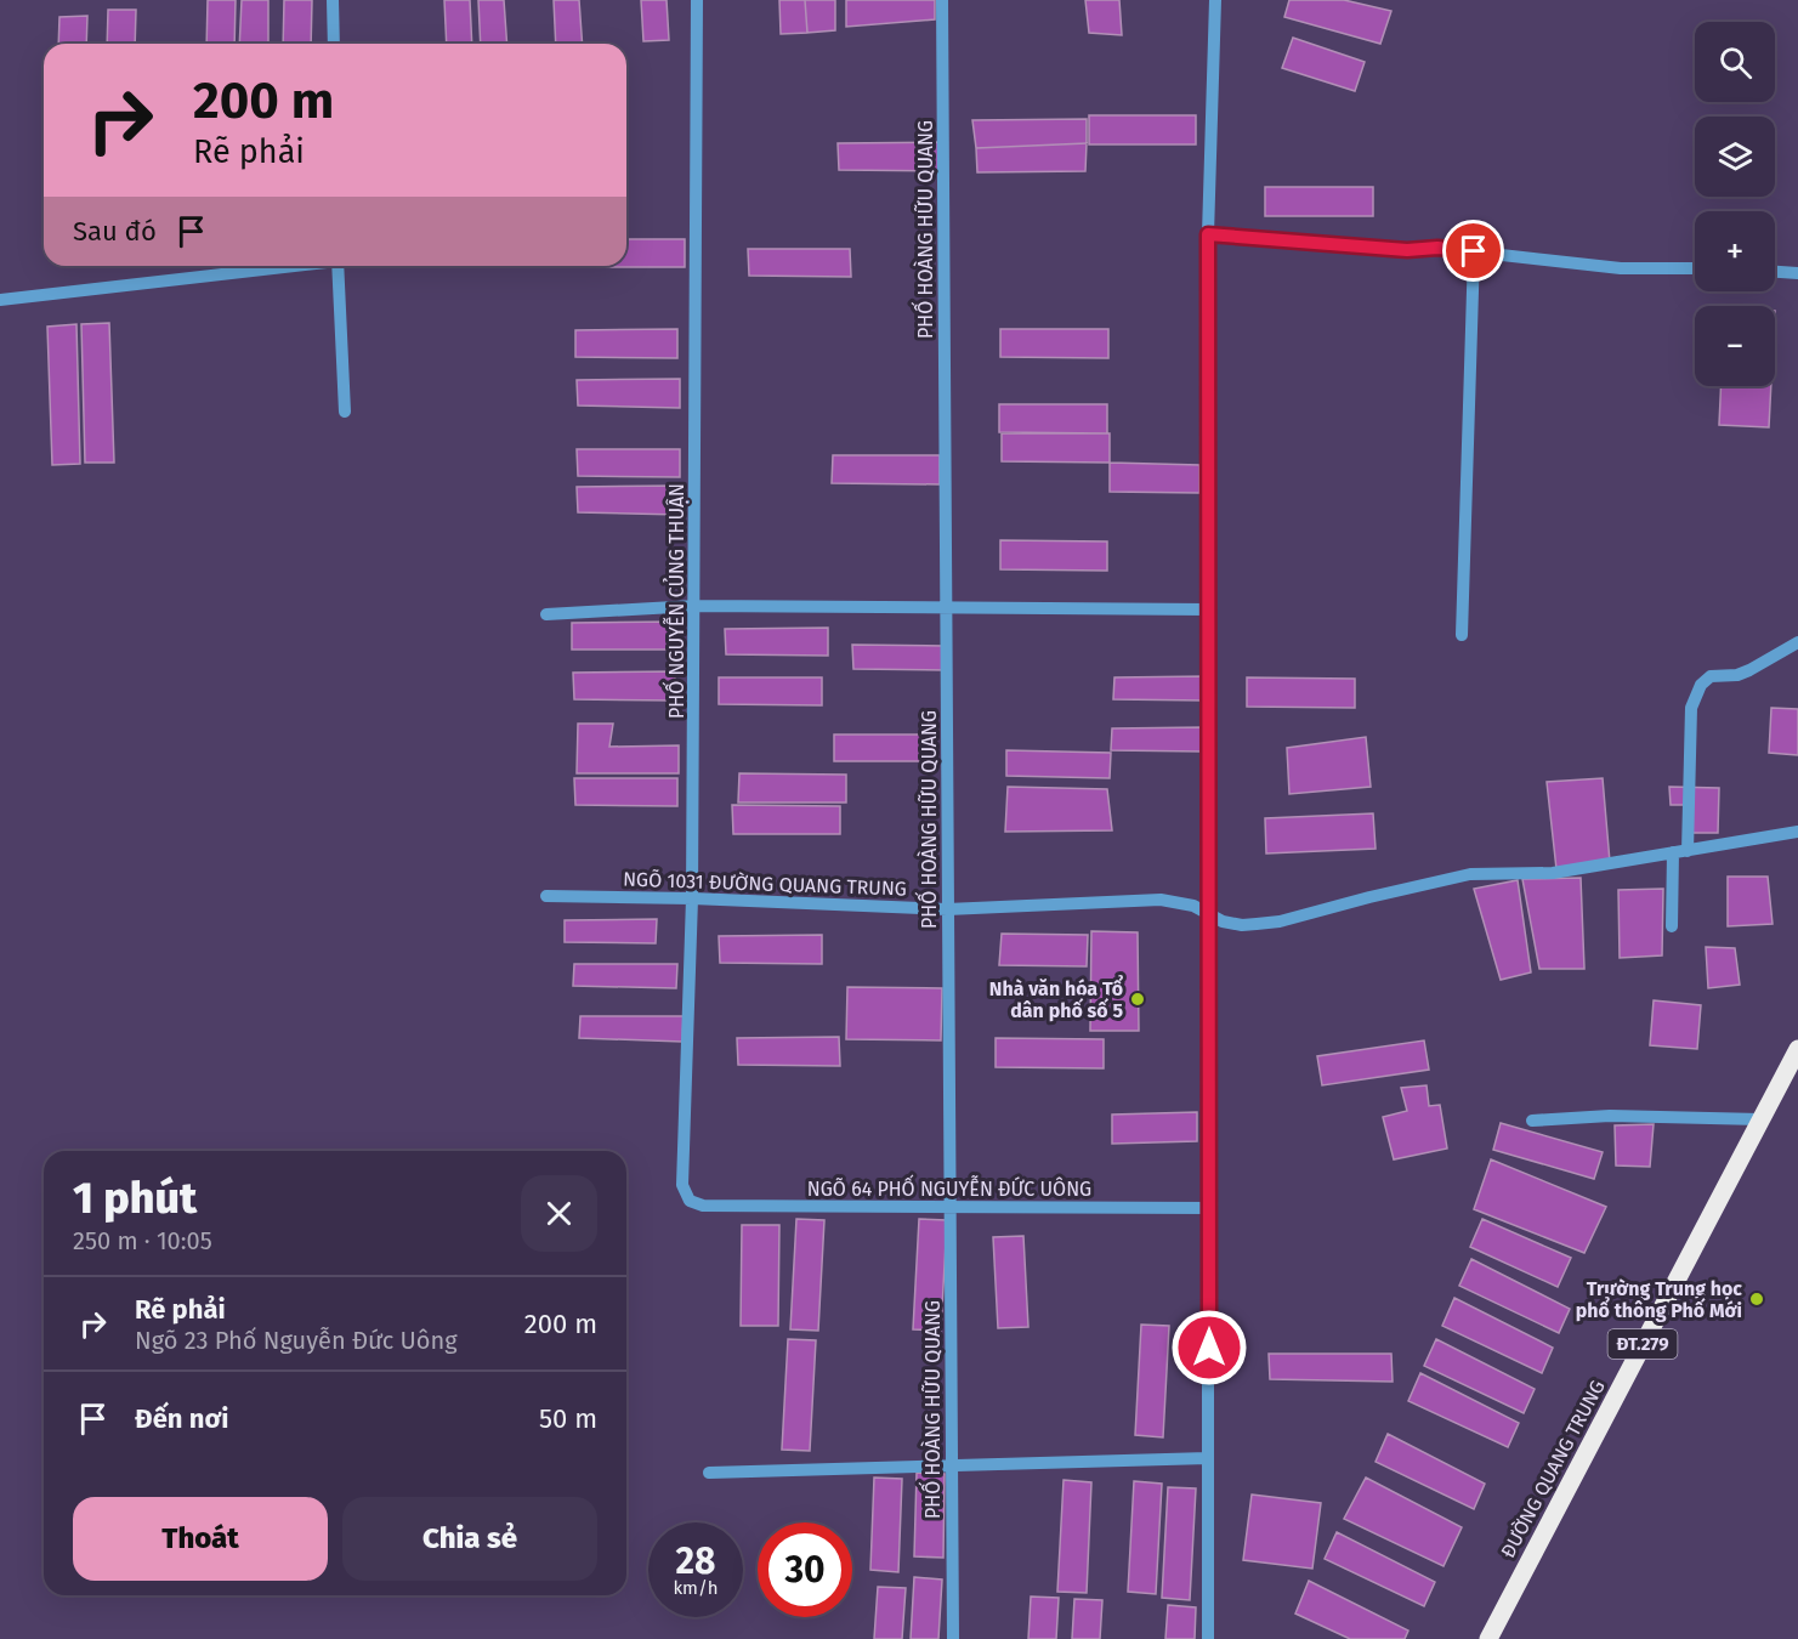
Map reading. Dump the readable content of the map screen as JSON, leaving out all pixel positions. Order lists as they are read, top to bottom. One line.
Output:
{"streets":{"main road":["ĐT.279","ĐƯỜNG QUANG TRUNG"],"street":["PHỐ HOÀNG HỮU QUANG","PHỐ NGUYỄN CỦNG THUẬN","NGÕ 1031 ĐƯỜNG QUANG TRUNG","NGÕ 64 PHỐ NGUYỄN ĐỨC UÔNG"]},"crossings":[["PHỐ HOÀNG HỮU QUANG","NGÕ 1031 ĐƯỜNG QUANG TRUNG"],["PHỐ HOÀNG HỮU QUANG","NGÕ 64 PHỐ NGUYỄN ĐỨC UÔNG"],["PHỐ NGUYỄN CỦNG THUẬN","NGÕ 1031 ĐƯỜNG QUANG TRUNG"],["PHỐ NGUYỄN CỦNG THUẬN","NGÕ 64 PHỐ NGUYỄN ĐỨC UÔNG"]],"places":["Nhà văn hóa Tổ dân phố số 5","Trường Trung học phổ thông Phố Mới"],"page":{"map_buttons":["+","−"],"turn":["200 m","Rẽ phải"],"then":"Sau đó","heading":["1 phút","250 m · 10:05"],"list":[{"name":"Rẽ phải","note":"Ngõ 23 Phố Nguyễn Đức Uông","value":"200 m"},{"name":"Đến nơi","value":"50 m"}],"buttons":["Thoát","Chia sẻ"],"speed":"28 km/h","limit":"30"}}
